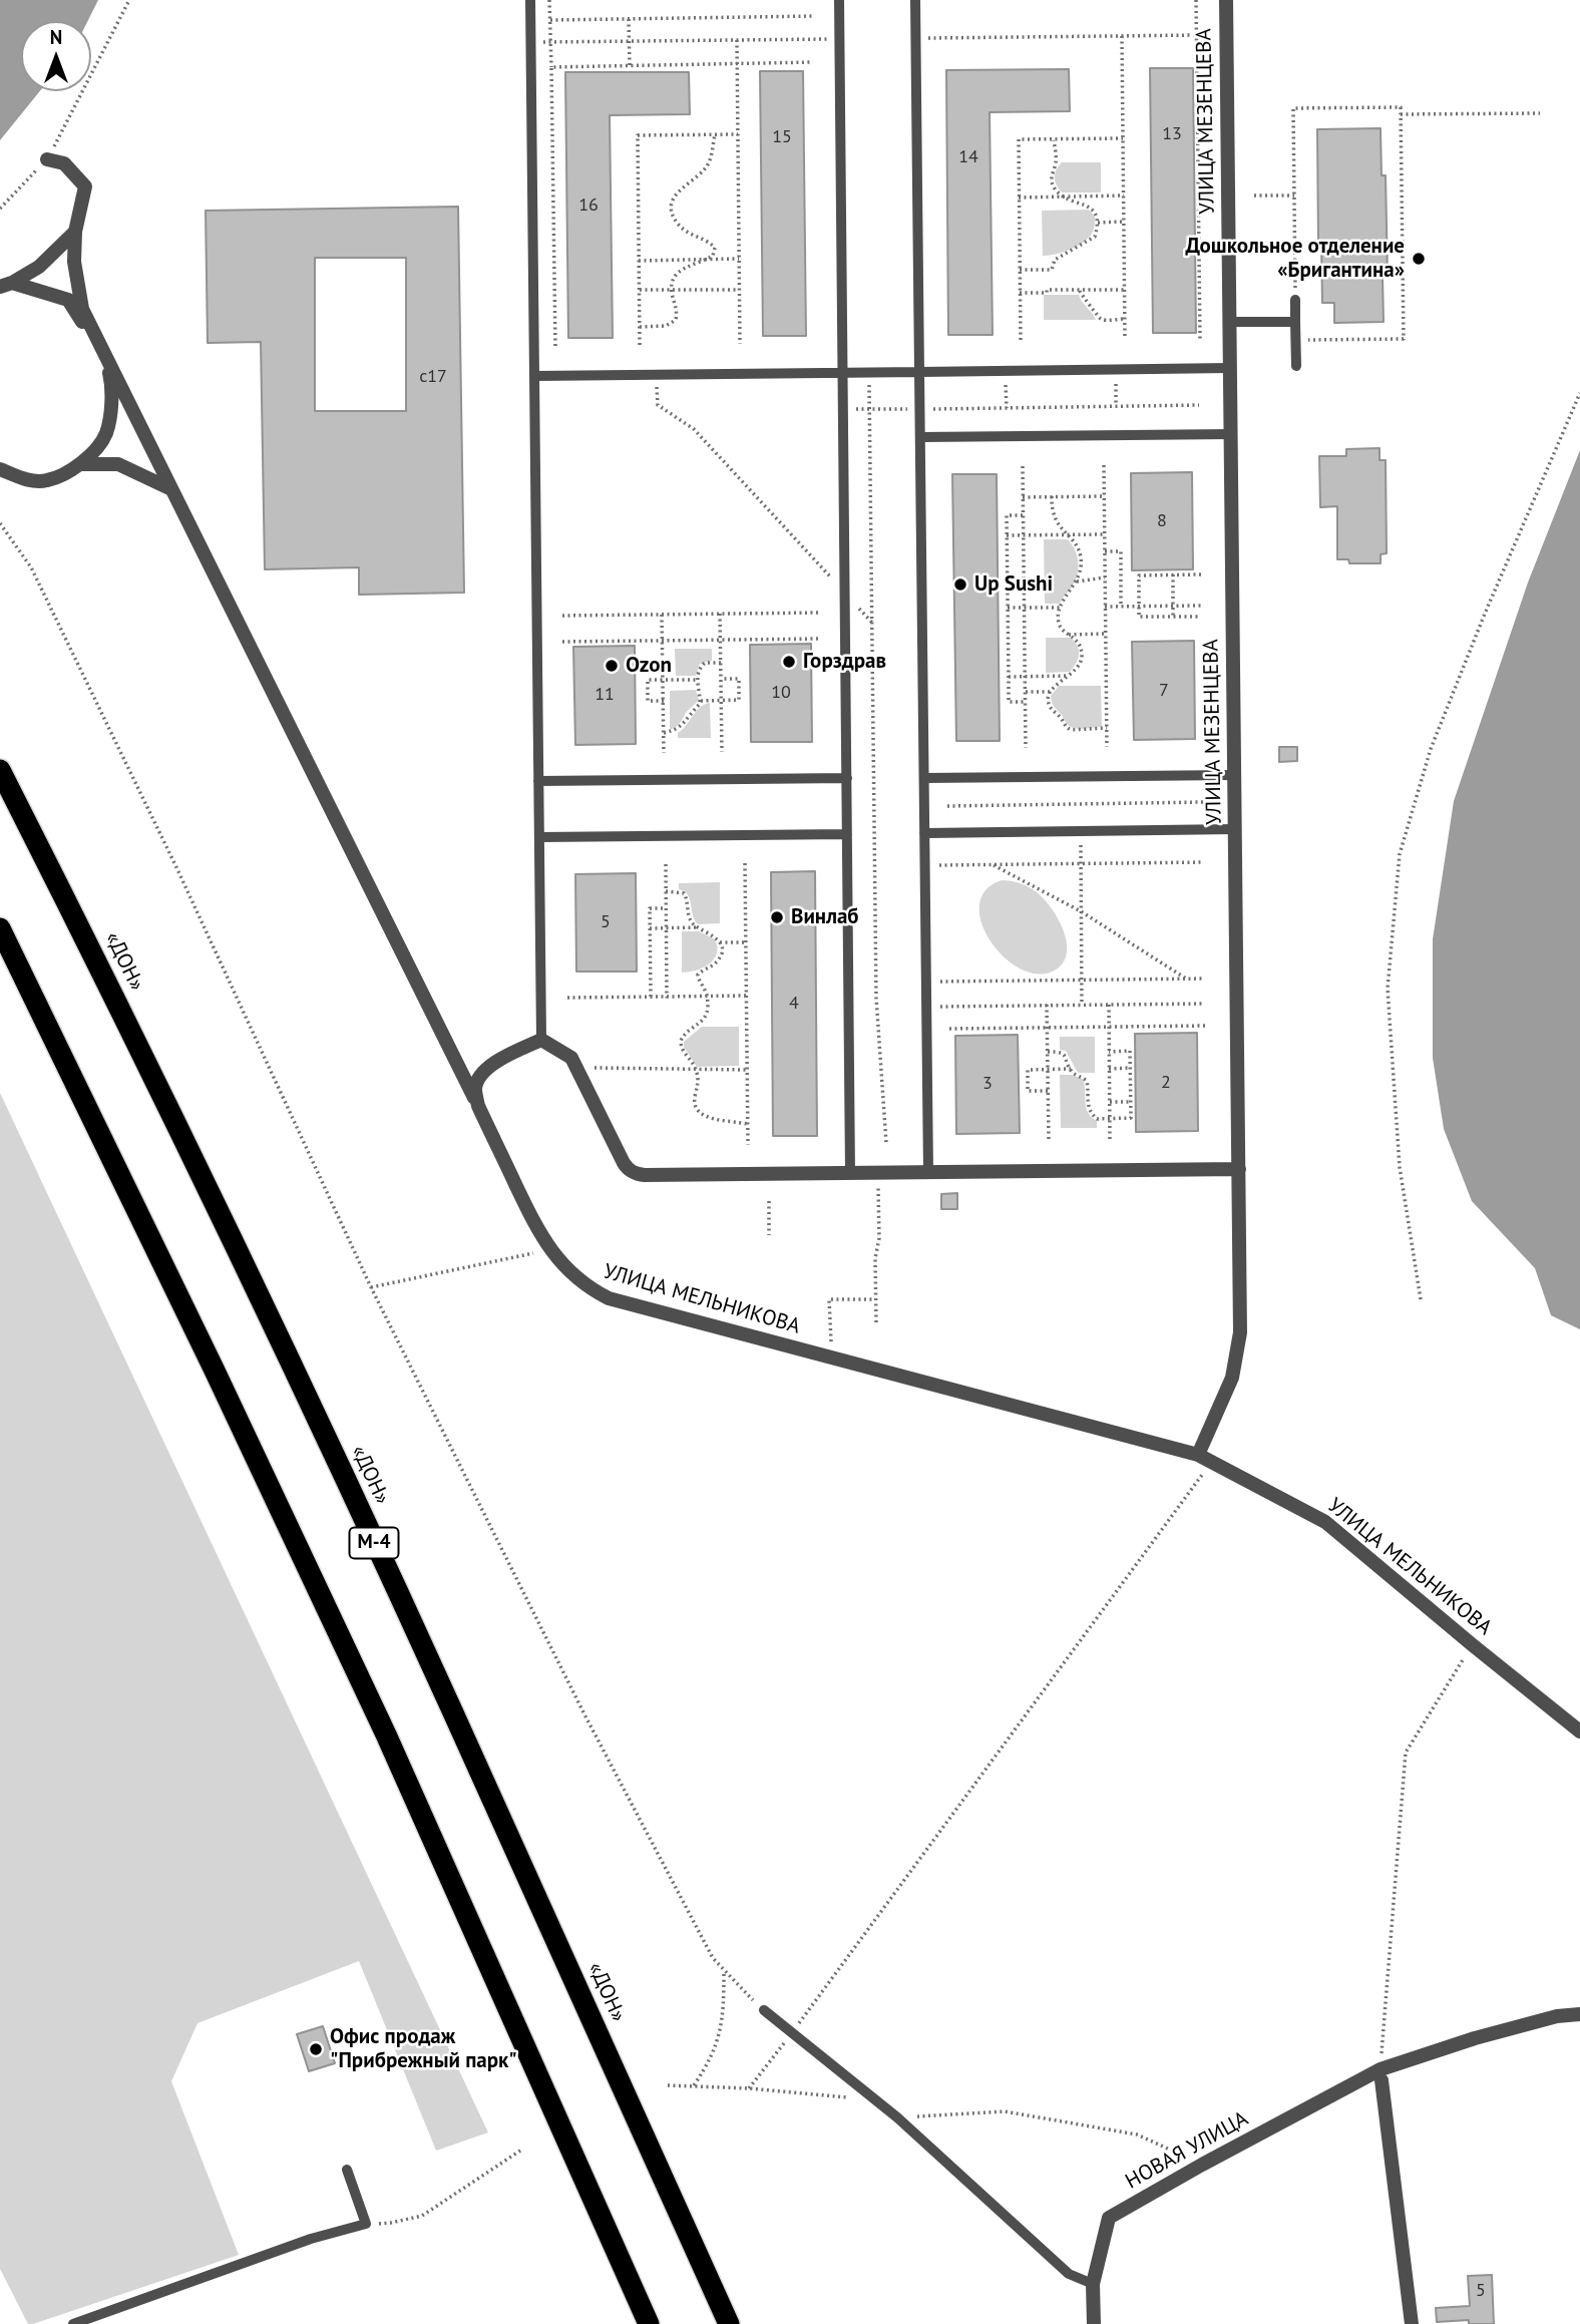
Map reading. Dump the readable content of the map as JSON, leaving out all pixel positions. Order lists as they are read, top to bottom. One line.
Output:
{"streets":{"highway":["«ДОН»","М-4"],"street":["УЛИЦА МЕЗЕНЦЕВА","УЛИЦА МЕЛЬНИКОВА","НОВАЯ УЛИЦА"]},"crossings":[["УЛИЦА МЕЗЕНЦЕВА","УЛИЦА МЕЛЬНИКОВА"]],"places":["Дошкольное отделение «Бригантина»","Up Sushi","Горздрав","Ozon","Винлаб","Офис продаж \"Прибрежный парк\""],"house_numbers":["13","15","14","16","с17","8","7","10","11","5","4","2","3","5"],"north":"top"}
